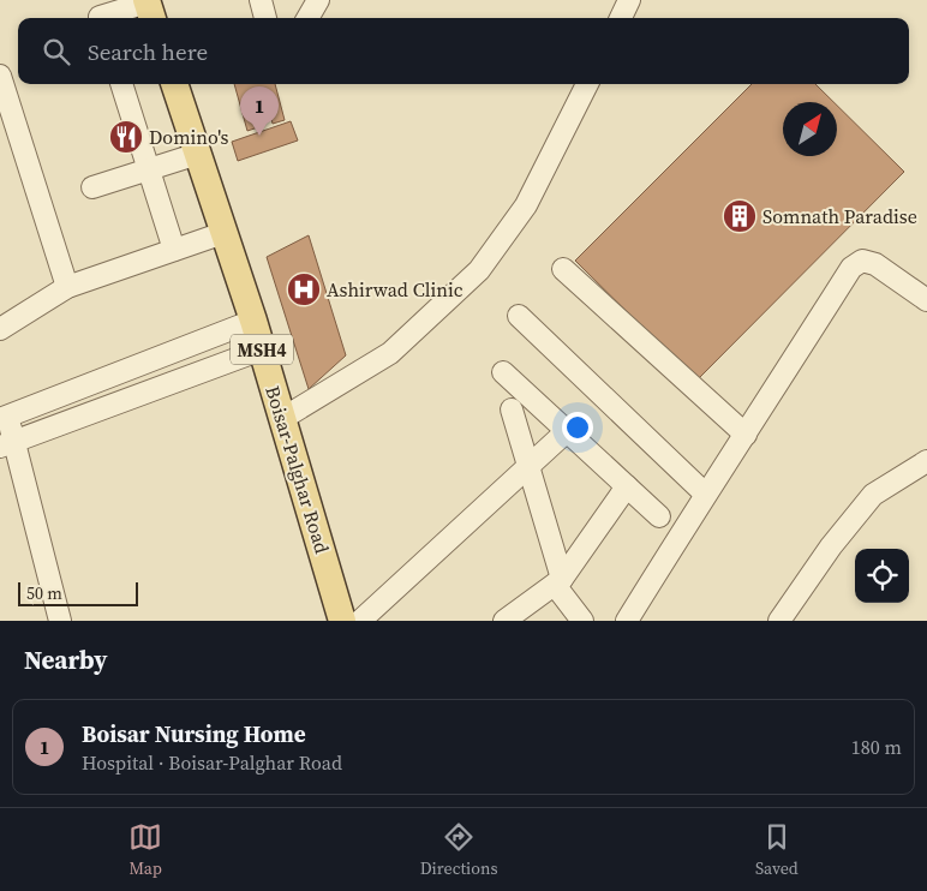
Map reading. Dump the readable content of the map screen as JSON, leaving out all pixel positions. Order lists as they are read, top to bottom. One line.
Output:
{"streets":{"main road":["MSH4","Boisar-Palghar Road"]},"places":{"restaurant":["Domino's"],"building":["Somnath Paradise"],"hospital":["Ashirwad Clinic"]},"scale_bar":"50 m","north":"top right","page":{"search":"Search here","pins":"1","scale":"50 m","heading":"Nearby","list":[{"mark":"1","name":"Boisar Nursing Home","note":"Hospital · Boisar-Palghar Road","value":"180 m"}],"nav":["Map","Directions","Saved"]}}
